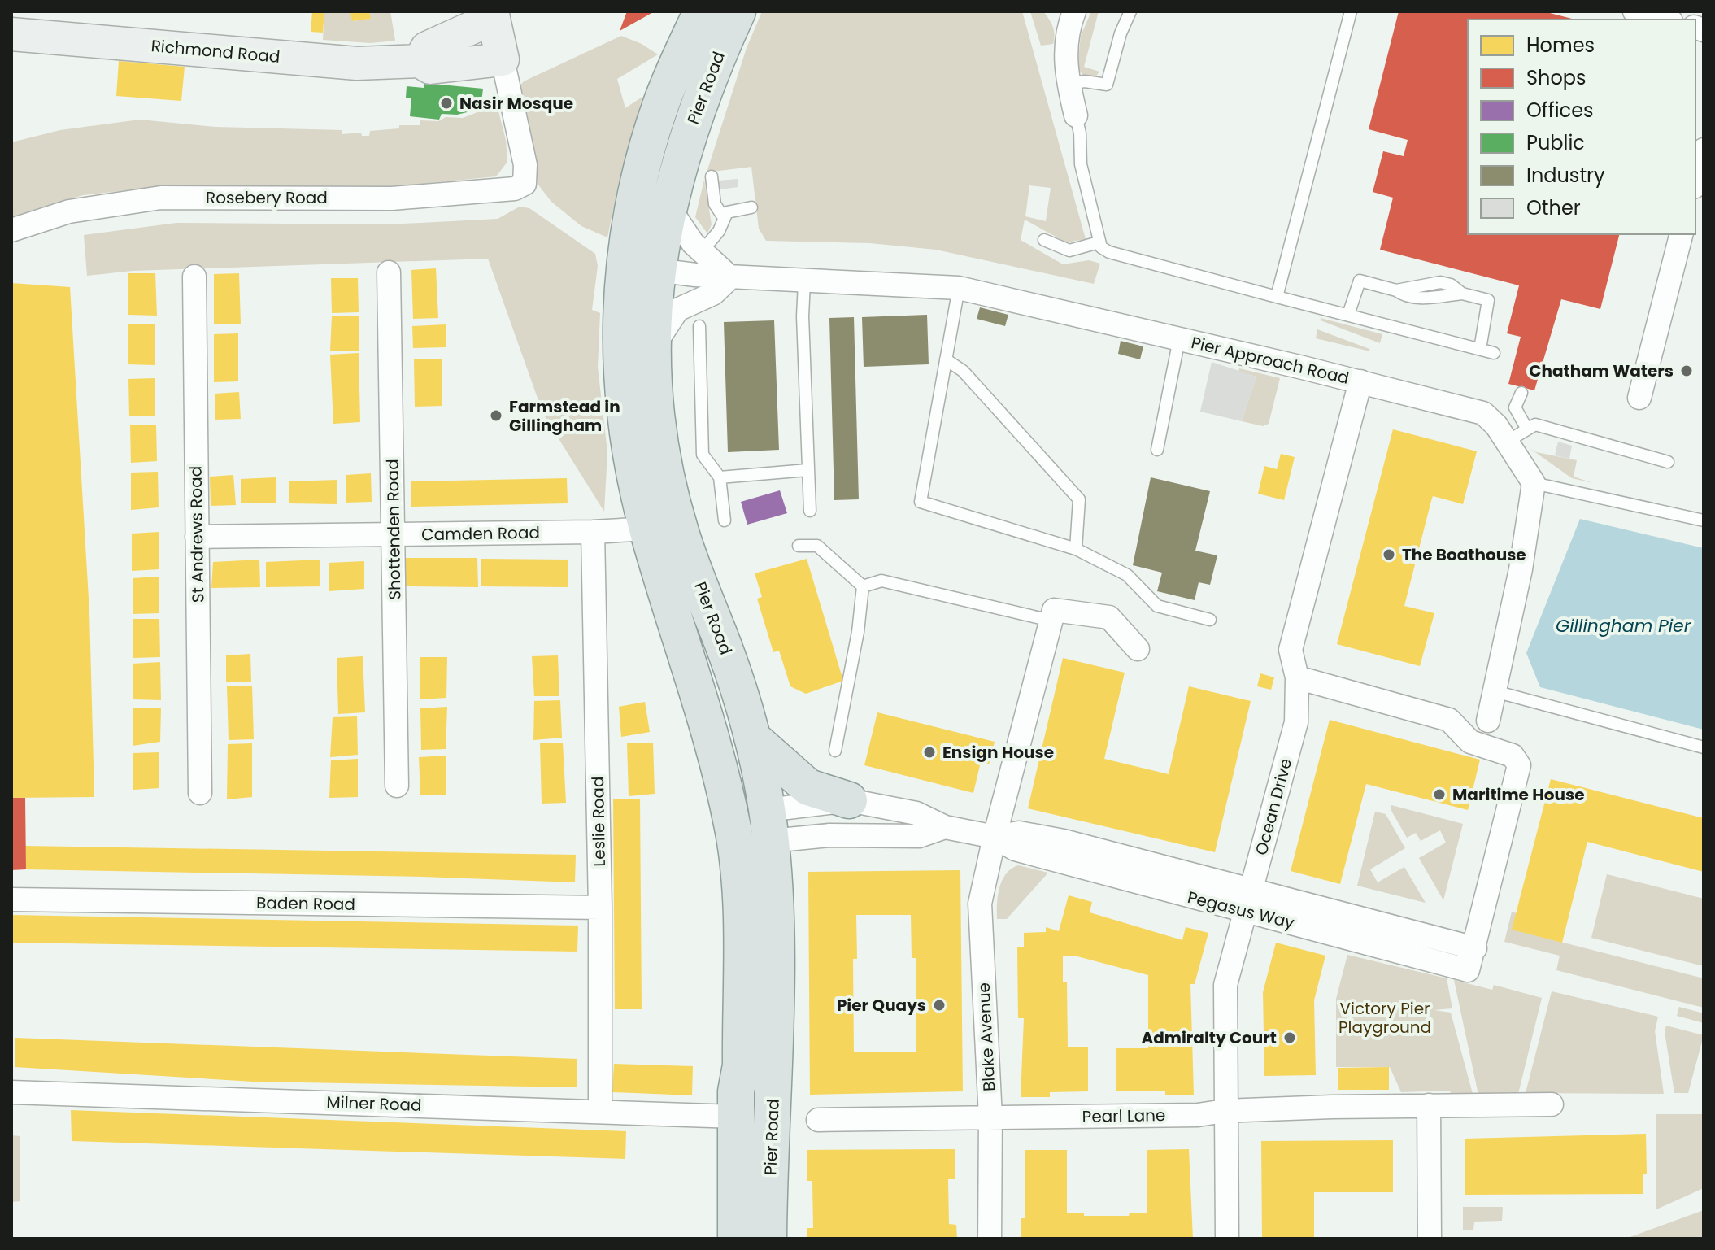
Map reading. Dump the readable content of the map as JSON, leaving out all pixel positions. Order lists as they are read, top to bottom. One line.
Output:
{"streets":{"main road":["Pier Road","Pegasus Way"],"street":["Richmond Road","Rosebery Road","Pier Approach Road","Shottenden Road","Camden Road","St Andrews Road","Ocean Drive","Leslie Road","Baden Road","Blake Avenue","Milner Road","Pearl Lane"]},"crossings":[["Richmond Road","Rosebery Road"],["Pier Road","Pier Approach Road"],["Pier Road","Camden Road"],["Pier Road","Pegasus Way"],["Pier Road","Milner Road"],["Pier Approach Road","Ocean Drive"],["Shottenden Road","Camden Road"],["Camden Road","St Andrews Road"],["Camden Road","Leslie Road"],["Ocean Drive","Pegasus Way"],["Ocean Drive","Pearl Lane"],["Leslie Road","Baden Road"],["Leslie Road","Milner Road"],["Pegasus Way","Blake Avenue"],["Blake Avenue","Pearl Lane"]],"water":["Gillingham Pier"],"parks":["Victory Pier Playground"],"places":["Nasir Mosque","Chatham Waters","Farmstead in Gillingham","The Boathouse","Ensign House","Maritime House","Pier Quays","Admiralty Court"],"legend":["Homes","Shops","Offices","Public","Industry","Other"]}
